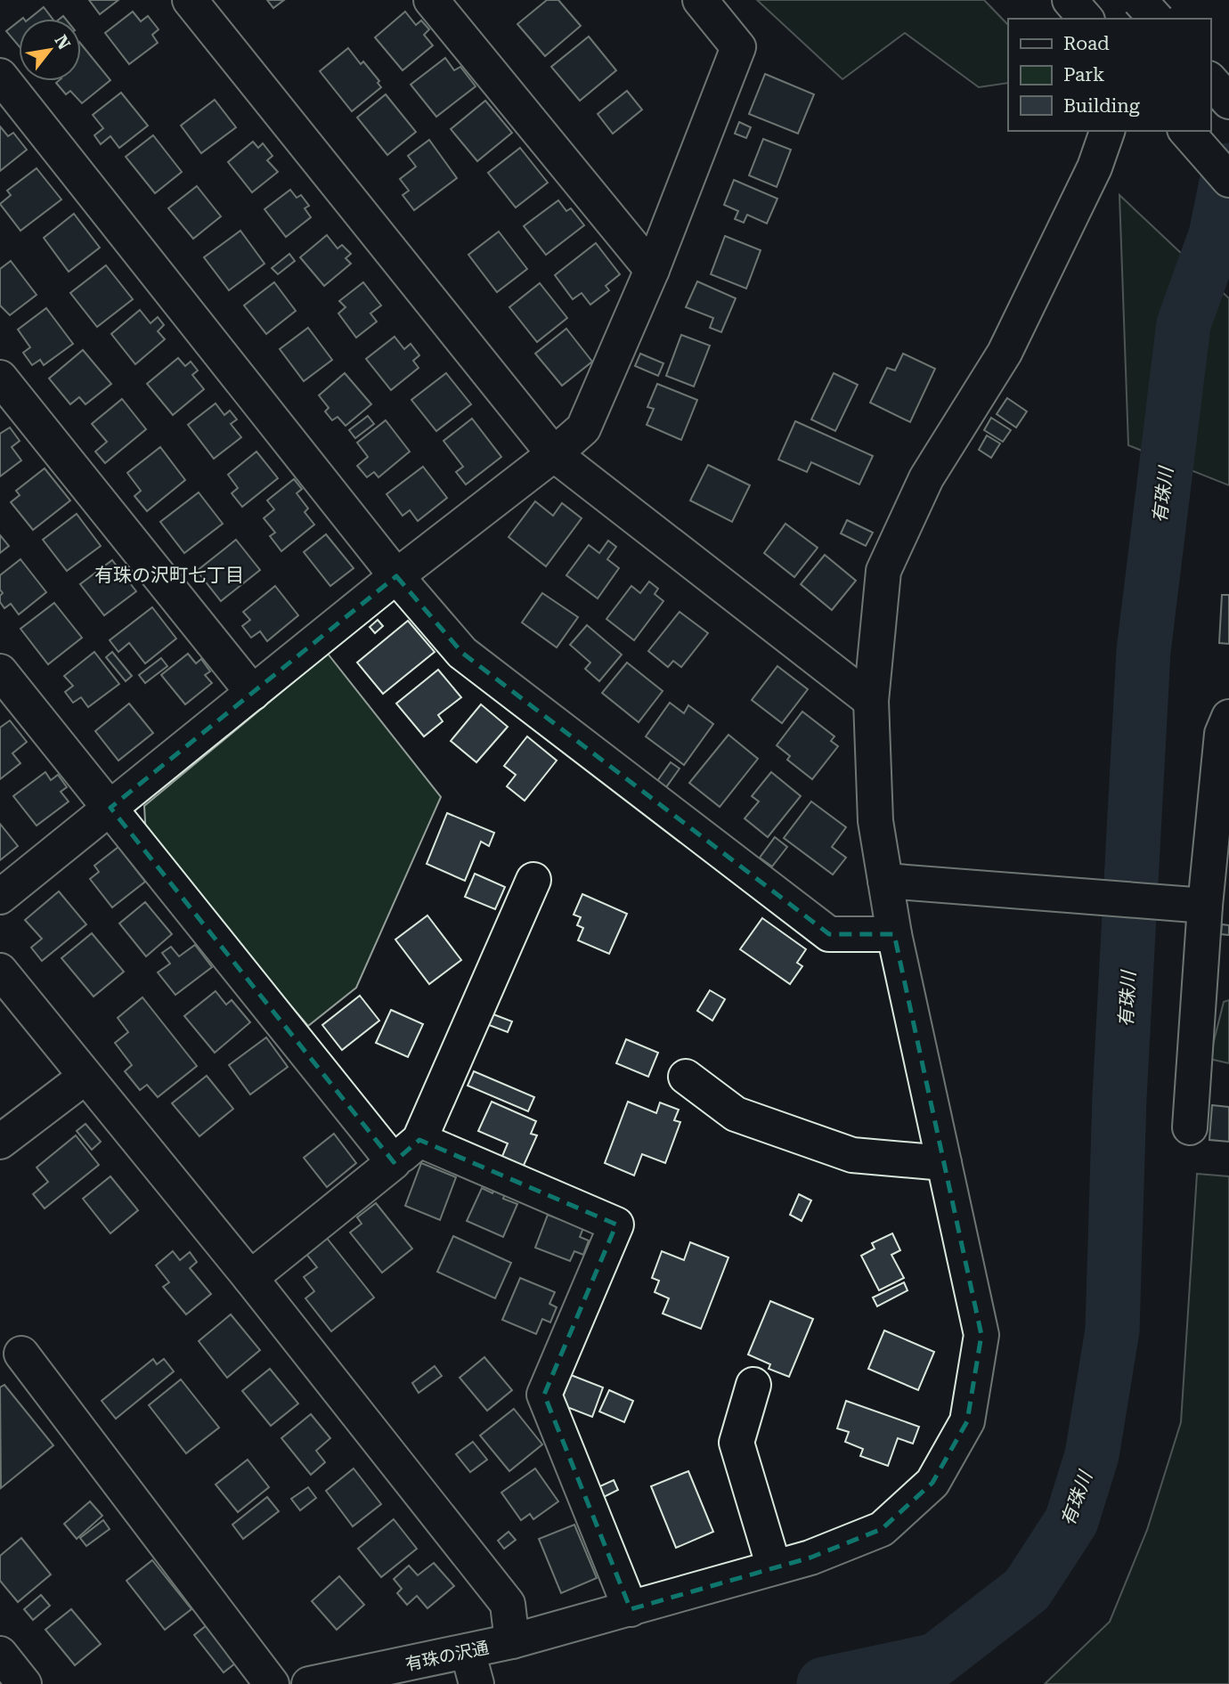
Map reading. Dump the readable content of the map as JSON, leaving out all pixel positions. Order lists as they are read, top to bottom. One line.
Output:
{"streets":{"main road":["有珠の沢通"]},"districts":["有珠の沢町七丁目"],"water":["有珠川"],"legend":["Road","Park","Building"],"north":"top right"}
